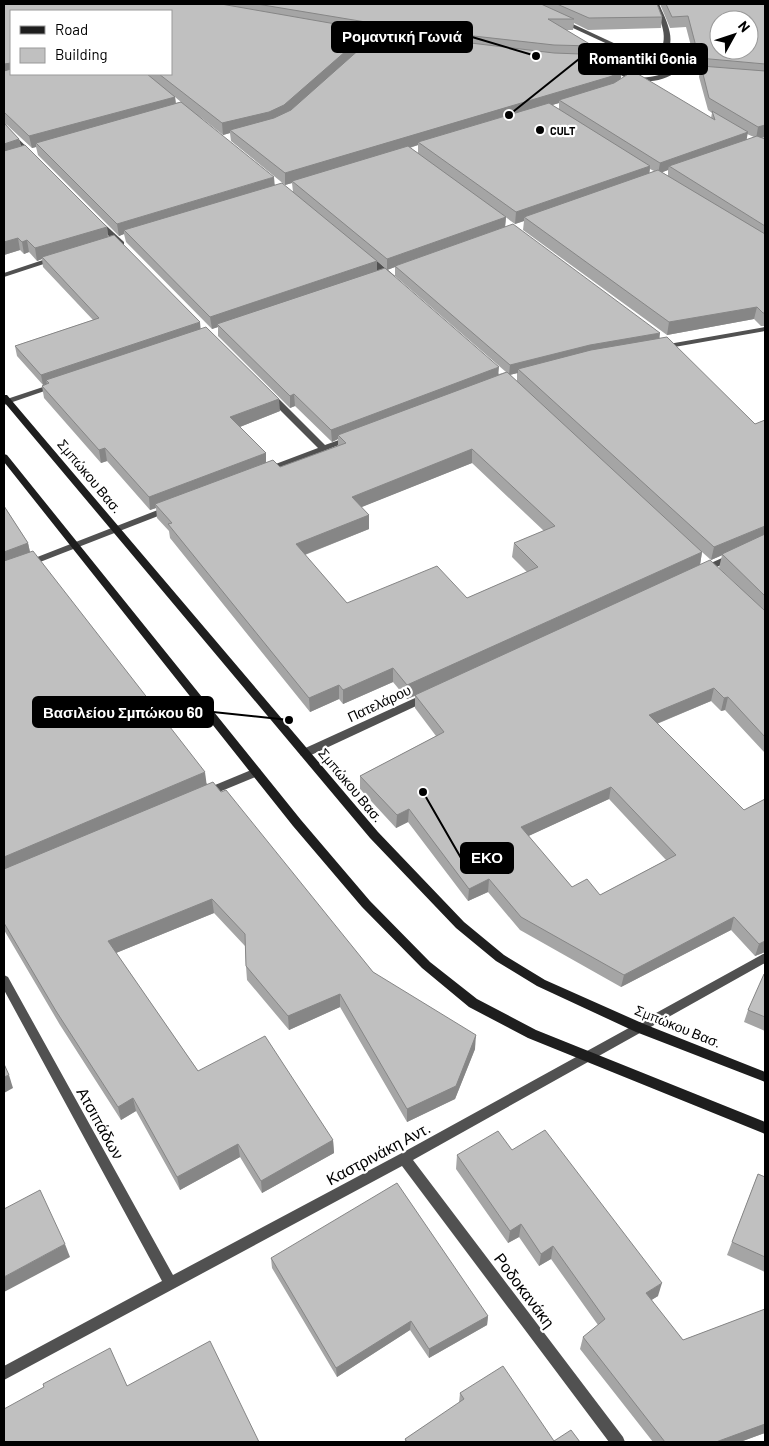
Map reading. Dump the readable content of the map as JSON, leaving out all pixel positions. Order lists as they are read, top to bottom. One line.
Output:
{"streets":{"main road":["Σμπώκου Βασ."],"street":["Πατελάρου","Ατσιπάδων","Καστρινάκη Αντ.","Ροδοκανάκη"]},"crossings":[["Σμπώκου Βασ.","Πατελάρου"],["Σμπώκου Βασ.","Καστρινάκη Αντ."],["Ατσιπάδων","Καστρινάκη Αντ."],["Καστρινάκη Αντ.","Ροδοκανάκη"]],"places":["Ρομαντική Γωνιά","Romantiki Gonia","CULT","Βασιλείου Σμπώκου 60","ΕΚΟ"],"legend":["Road","Building"],"north":"top right"}
